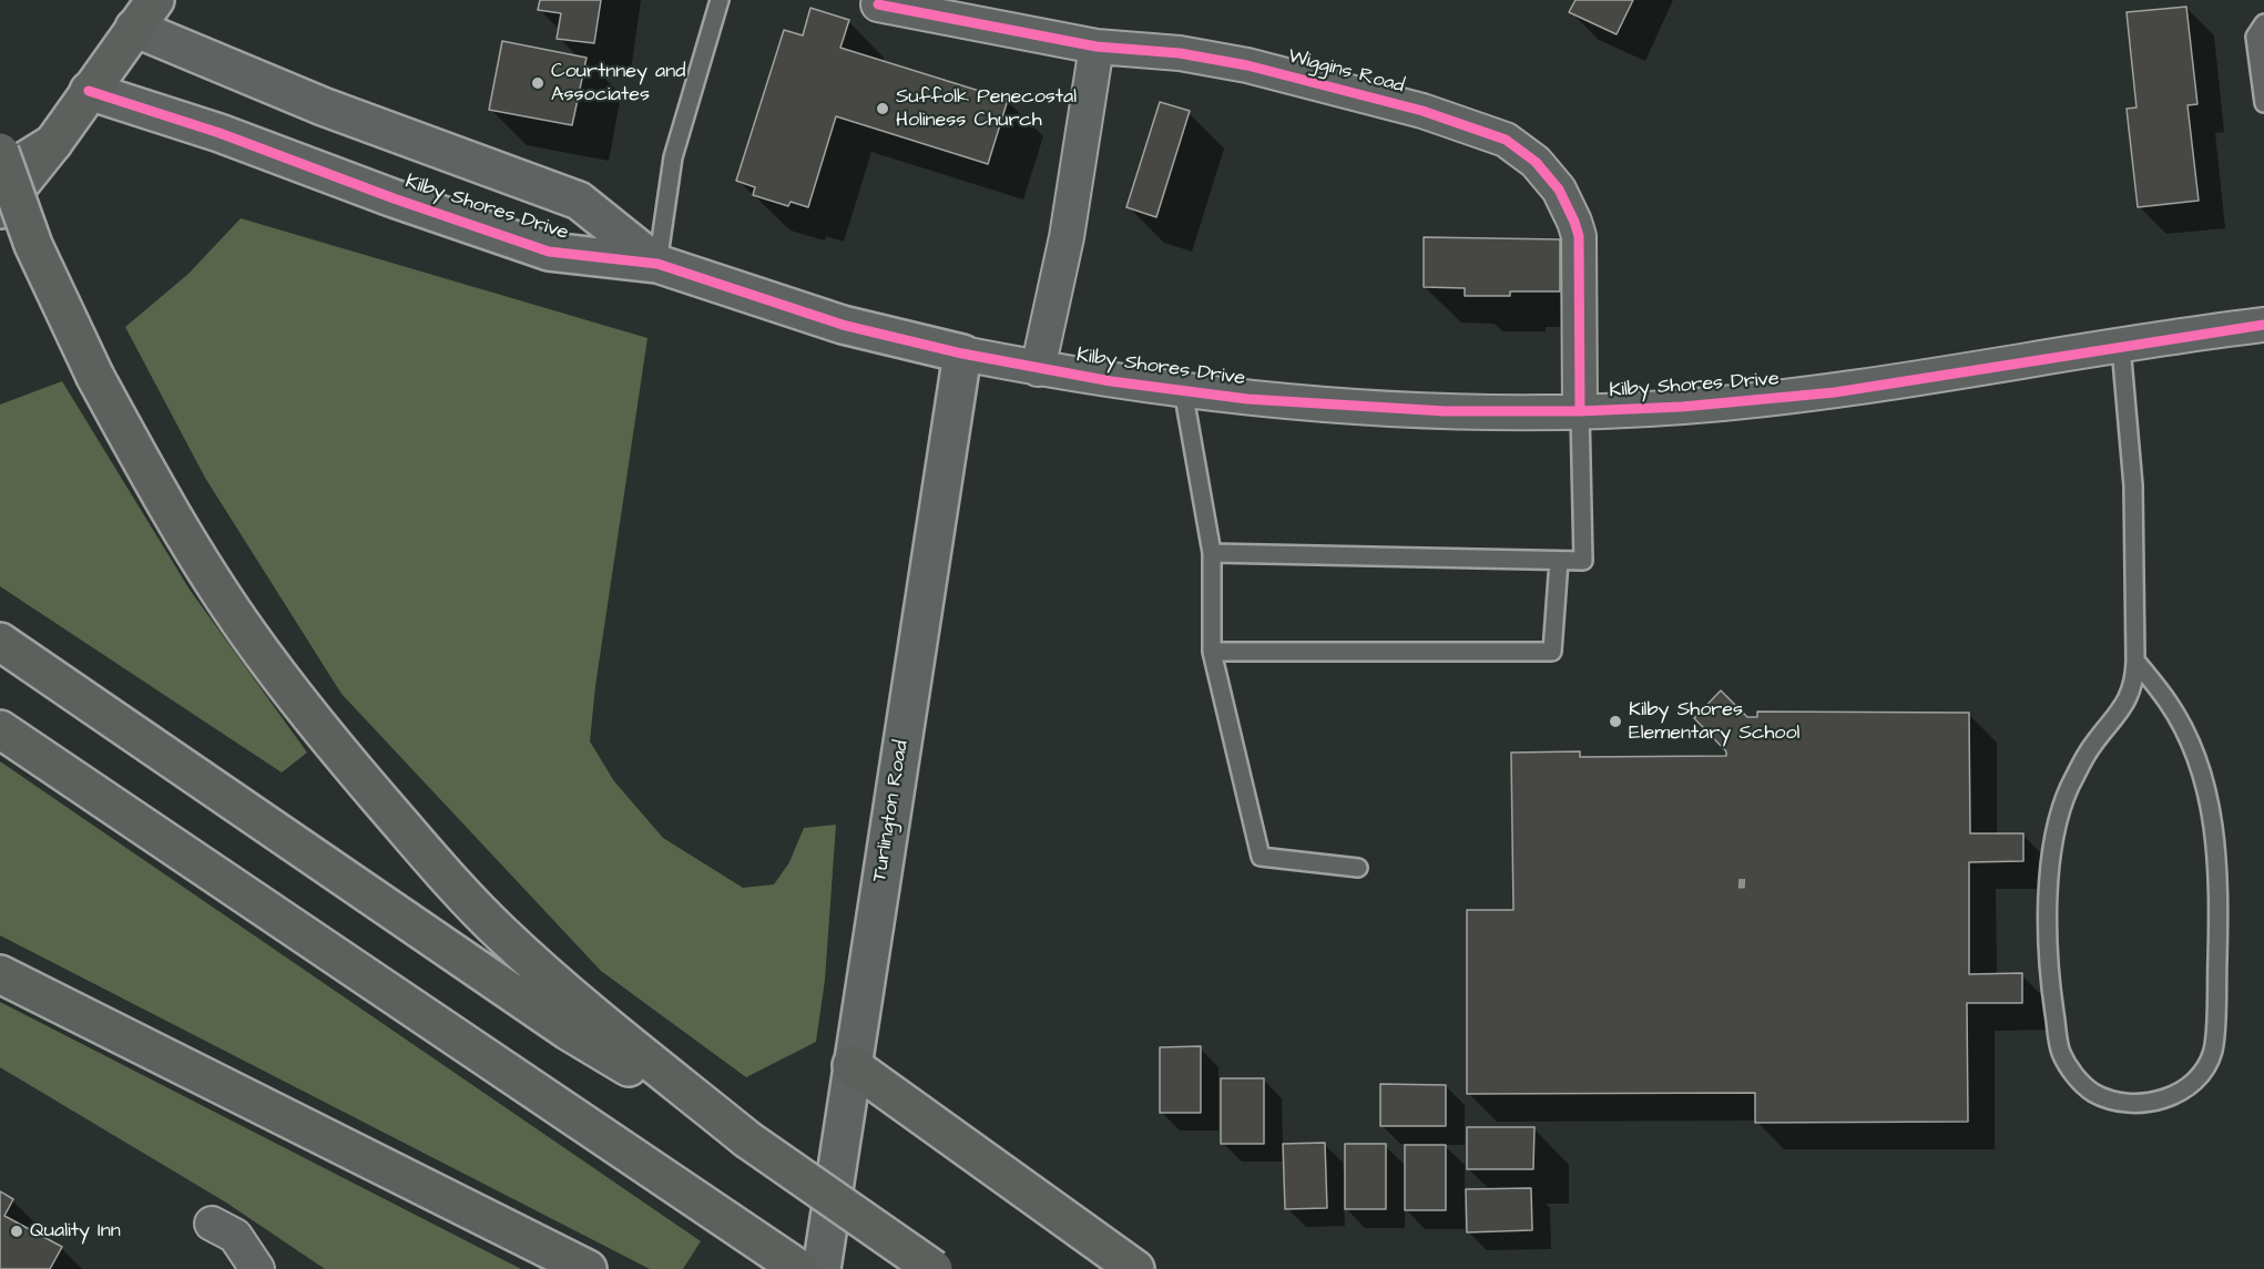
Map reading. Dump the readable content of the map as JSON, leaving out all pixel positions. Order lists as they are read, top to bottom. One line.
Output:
{"streets":{"street":["Wiggins Road","Kilby Shores Drive","Turlington Road"]},"crossings":[["Wiggins Road","Kilby Shores Drive"],["Kilby Shores Drive","Turlington Road"]],"places":["Courtnney and Associates","Suffolk Penecostal Holiness Church","Kilby Shores Elementary School","Quality Inn"],"house_numbers":["111"]}
